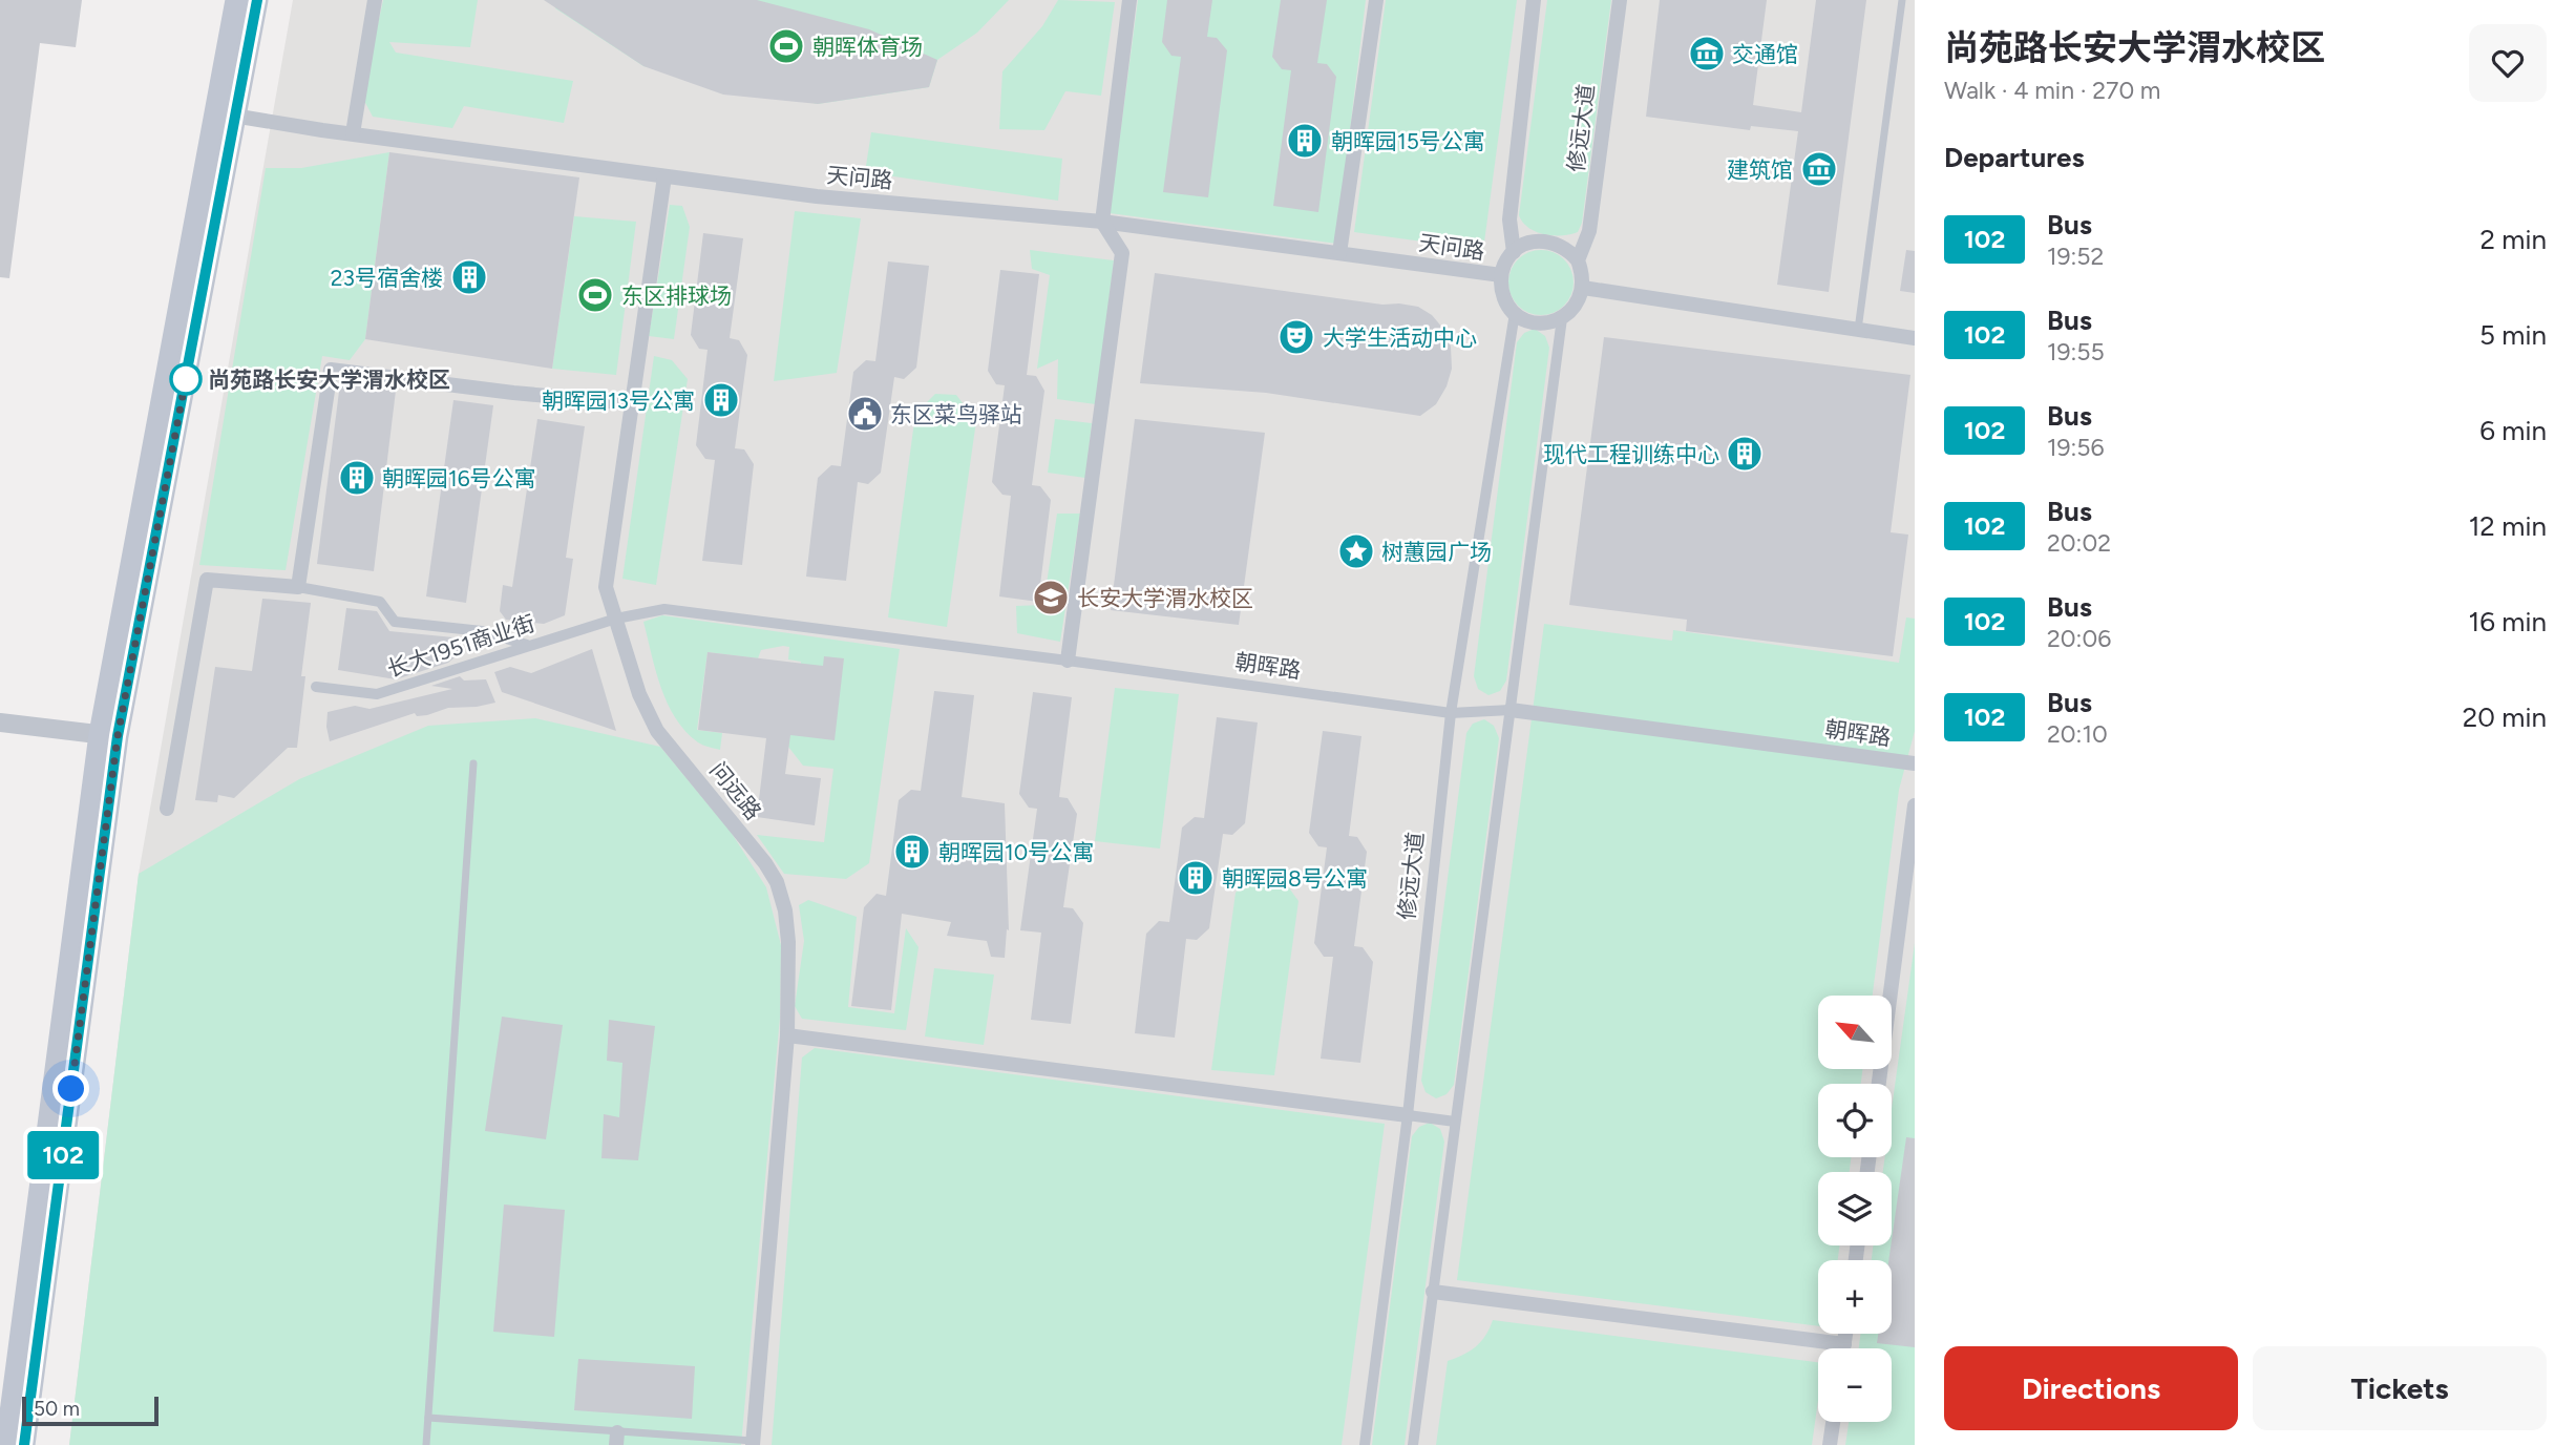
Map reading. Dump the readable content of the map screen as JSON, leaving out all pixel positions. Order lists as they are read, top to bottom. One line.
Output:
{"streets":{"street":["修远大道","天问路","长大1951商业街","朝晖路","问远路"]},"crossings":[["修远大道","天问路"],["修远大道","朝晖路"],["天问路","问远路"],["长大1951商业街","朝晖路"],["长大1951商业街","问远路"],["朝晖路","问远路"]],"places":{"sports":["朝晖体育场","东区排球场"],"museum":["交通馆","建筑馆"],"building":["朝晖园15号公寓","23号宿舍楼","朝晖园13号公寓","现代工程训练中心","朝晖园16号公寓","朝晖园10号公寓","朝晖园8号公寓"],"theatre":["大学生活动中心"],"other":["尚苑路长安大学渭水校区"],"public building":["东区菜鸟驿站"],"place":["树蕙园广场"],"school or university":["长安大学渭水校区"]},"lines":["bus line 102"],"scale_bar":"50 m","north":"top left","page":{"on_map":"102","heading":[["尚苑路长安大学渭水校区","Walk · 4 min · 270 m"],"Departures"],"list":[{"mark":"102","name":"Bus","note":"19:52","value":"2 min"},{"mark":"102","name":"Bus","note":"19:55","value":"5 min"},{"mark":"102","name":"Bus","note":"19:56","value":"6 min"},{"mark":"102","name":"Bus","note":"20:02","value":"12 min"},{"mark":"102","name":"Bus","note":"20:06","value":"16 min"},{"mark":"102","name":"Bus","note":"20:10","value":"20 min"}],"map_buttons":["+","−"],"buttons":["Directions","Tickets"],"scale":"50 m"}}
